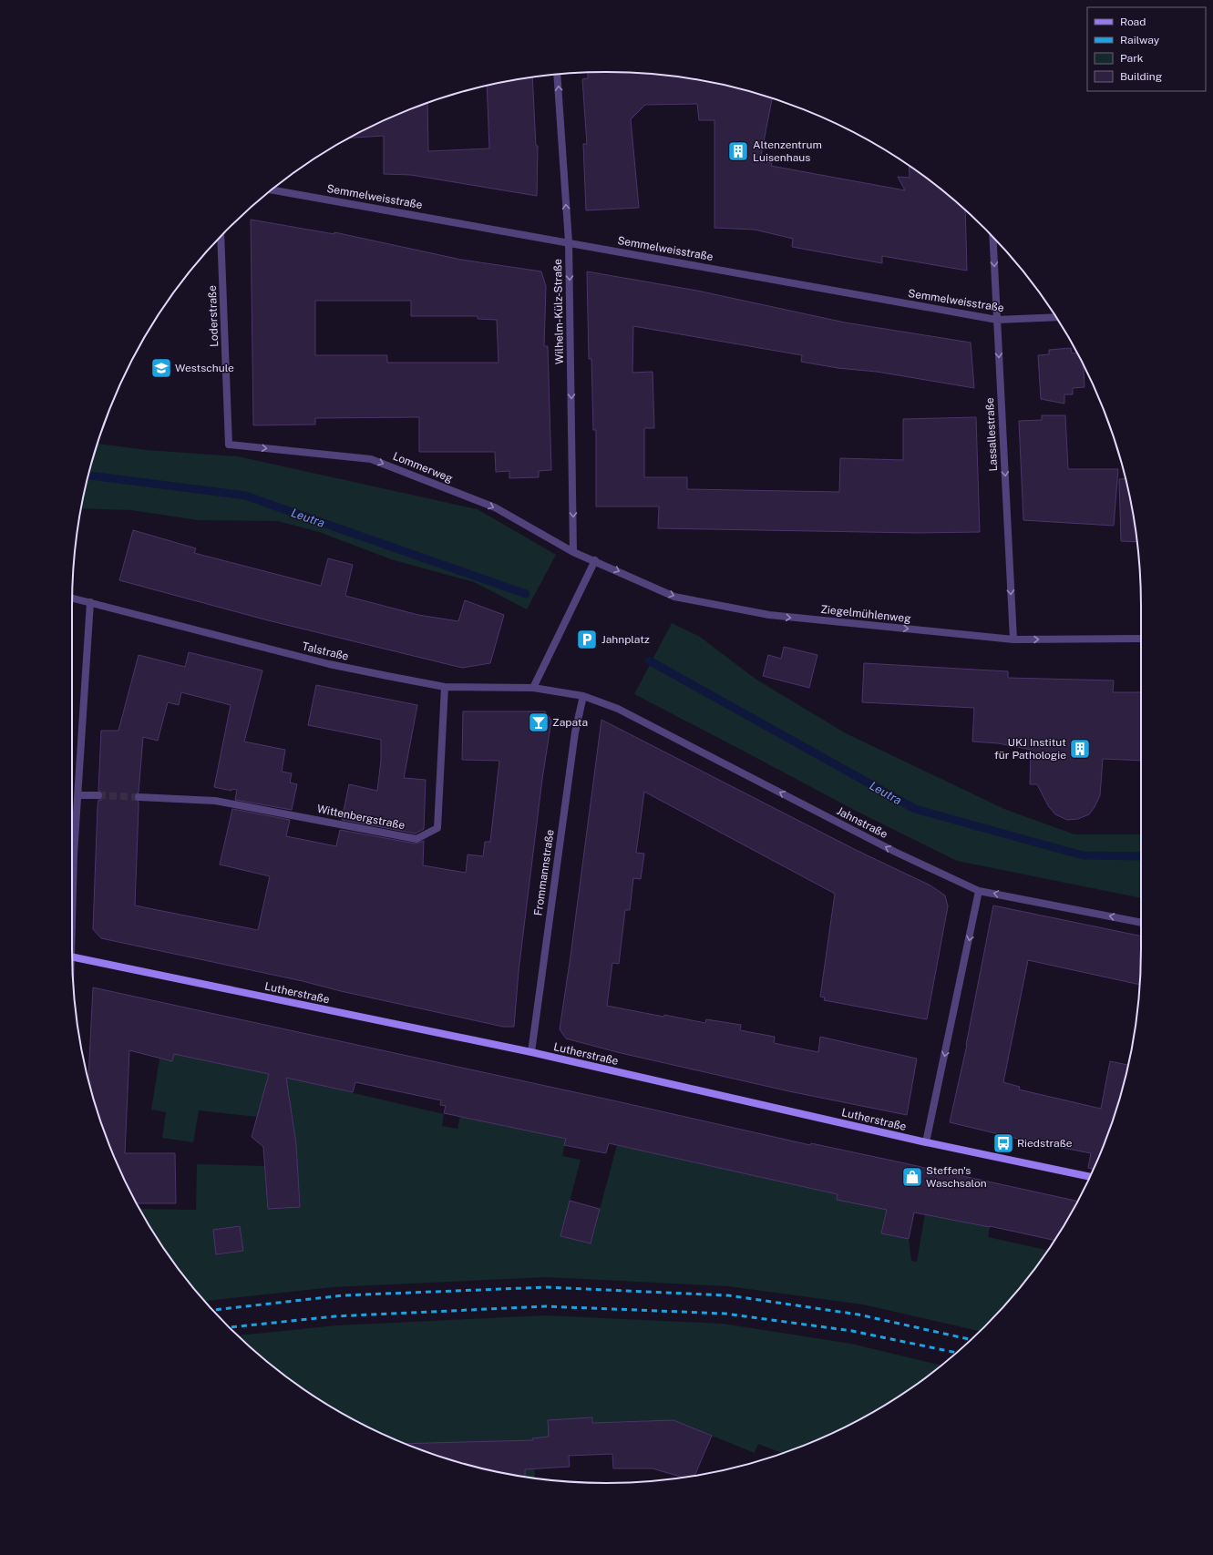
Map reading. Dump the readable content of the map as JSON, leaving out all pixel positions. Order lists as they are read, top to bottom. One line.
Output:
{"streets":{"street":["Semmelweisstraße","Wilhelm-Külz-Straße","Loderstraße","Lassallestraße","Lommerweg","Ziegelmühlenweg","Talstraße","Wittenbergstraße","Jahnstraße","Frommannstraße","Lutherstraße"]},"crossings":[["Semmelweisstraße","Wilhelm-Külz-Straße"],["Semmelweisstraße","Lassallestraße"],["Wilhelm-Külz-Straße","Lommerweg"],["Loderstraße","Lommerweg"],["Lassallestraße","Ziegelmühlenweg"],["Lommerweg","Ziegelmühlenweg"],["Talstraße","Wittenbergstraße"],["Talstraße","Jahnstraße"],["Talstraße","Frommannstraße"],["Jahnstraße","Frommannstraße"],["Frommannstraße","Lutherstraße"]],"one_way":["Lassallestraße","Lommerweg","Ziegelmühlenweg","Jahnstraße"],"water":["Leutra"],"places":{"building":["Altenzentrum Luisenhaus","UKJ Institut für Pathologie"],"school or university":["Westschule"],"parking":["Jahnplatz"],"bar":["Zapata"],"bus stop":["Riedstraße"],"shop":["Steffen's Waschsalon"]},"legend":["Road","Railway","Park","Building"]}
